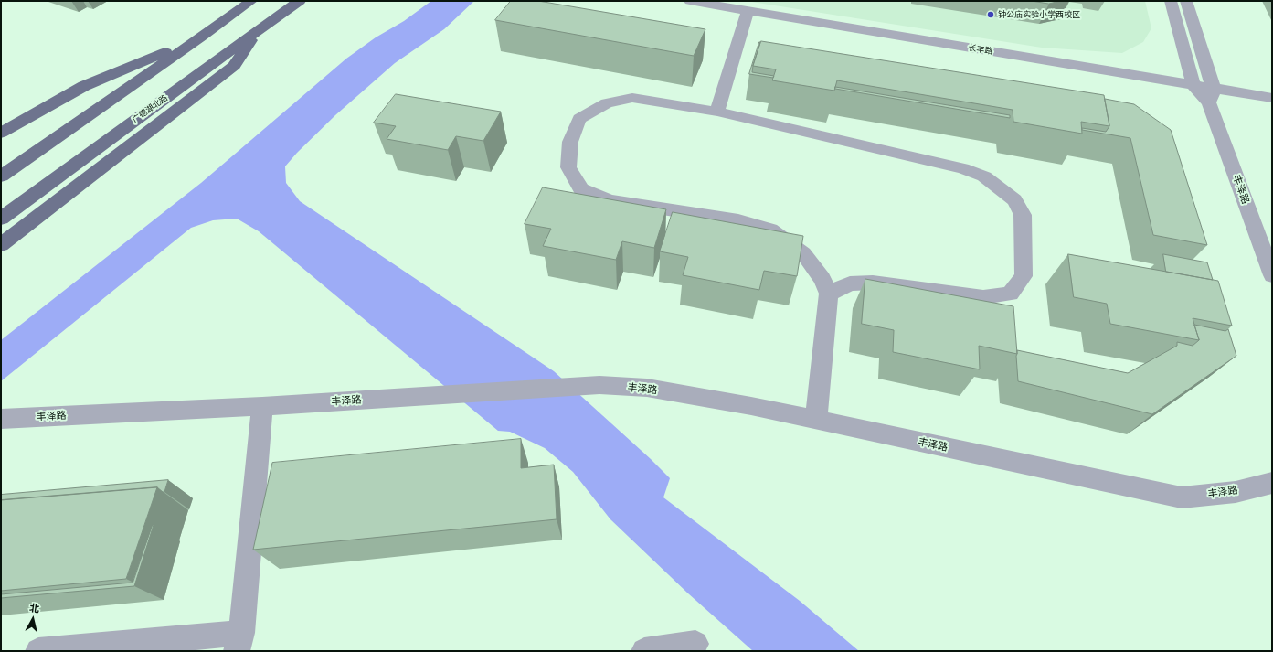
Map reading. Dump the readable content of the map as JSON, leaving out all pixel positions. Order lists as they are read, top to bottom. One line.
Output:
{"streets":{"main road":["广德湖北路"],"street":["长丰路","丰泽路"]},"crossings":[["长丰路","丰泽路"]],"places":["钟公庙实验小学西校区"],"north":"top"}
